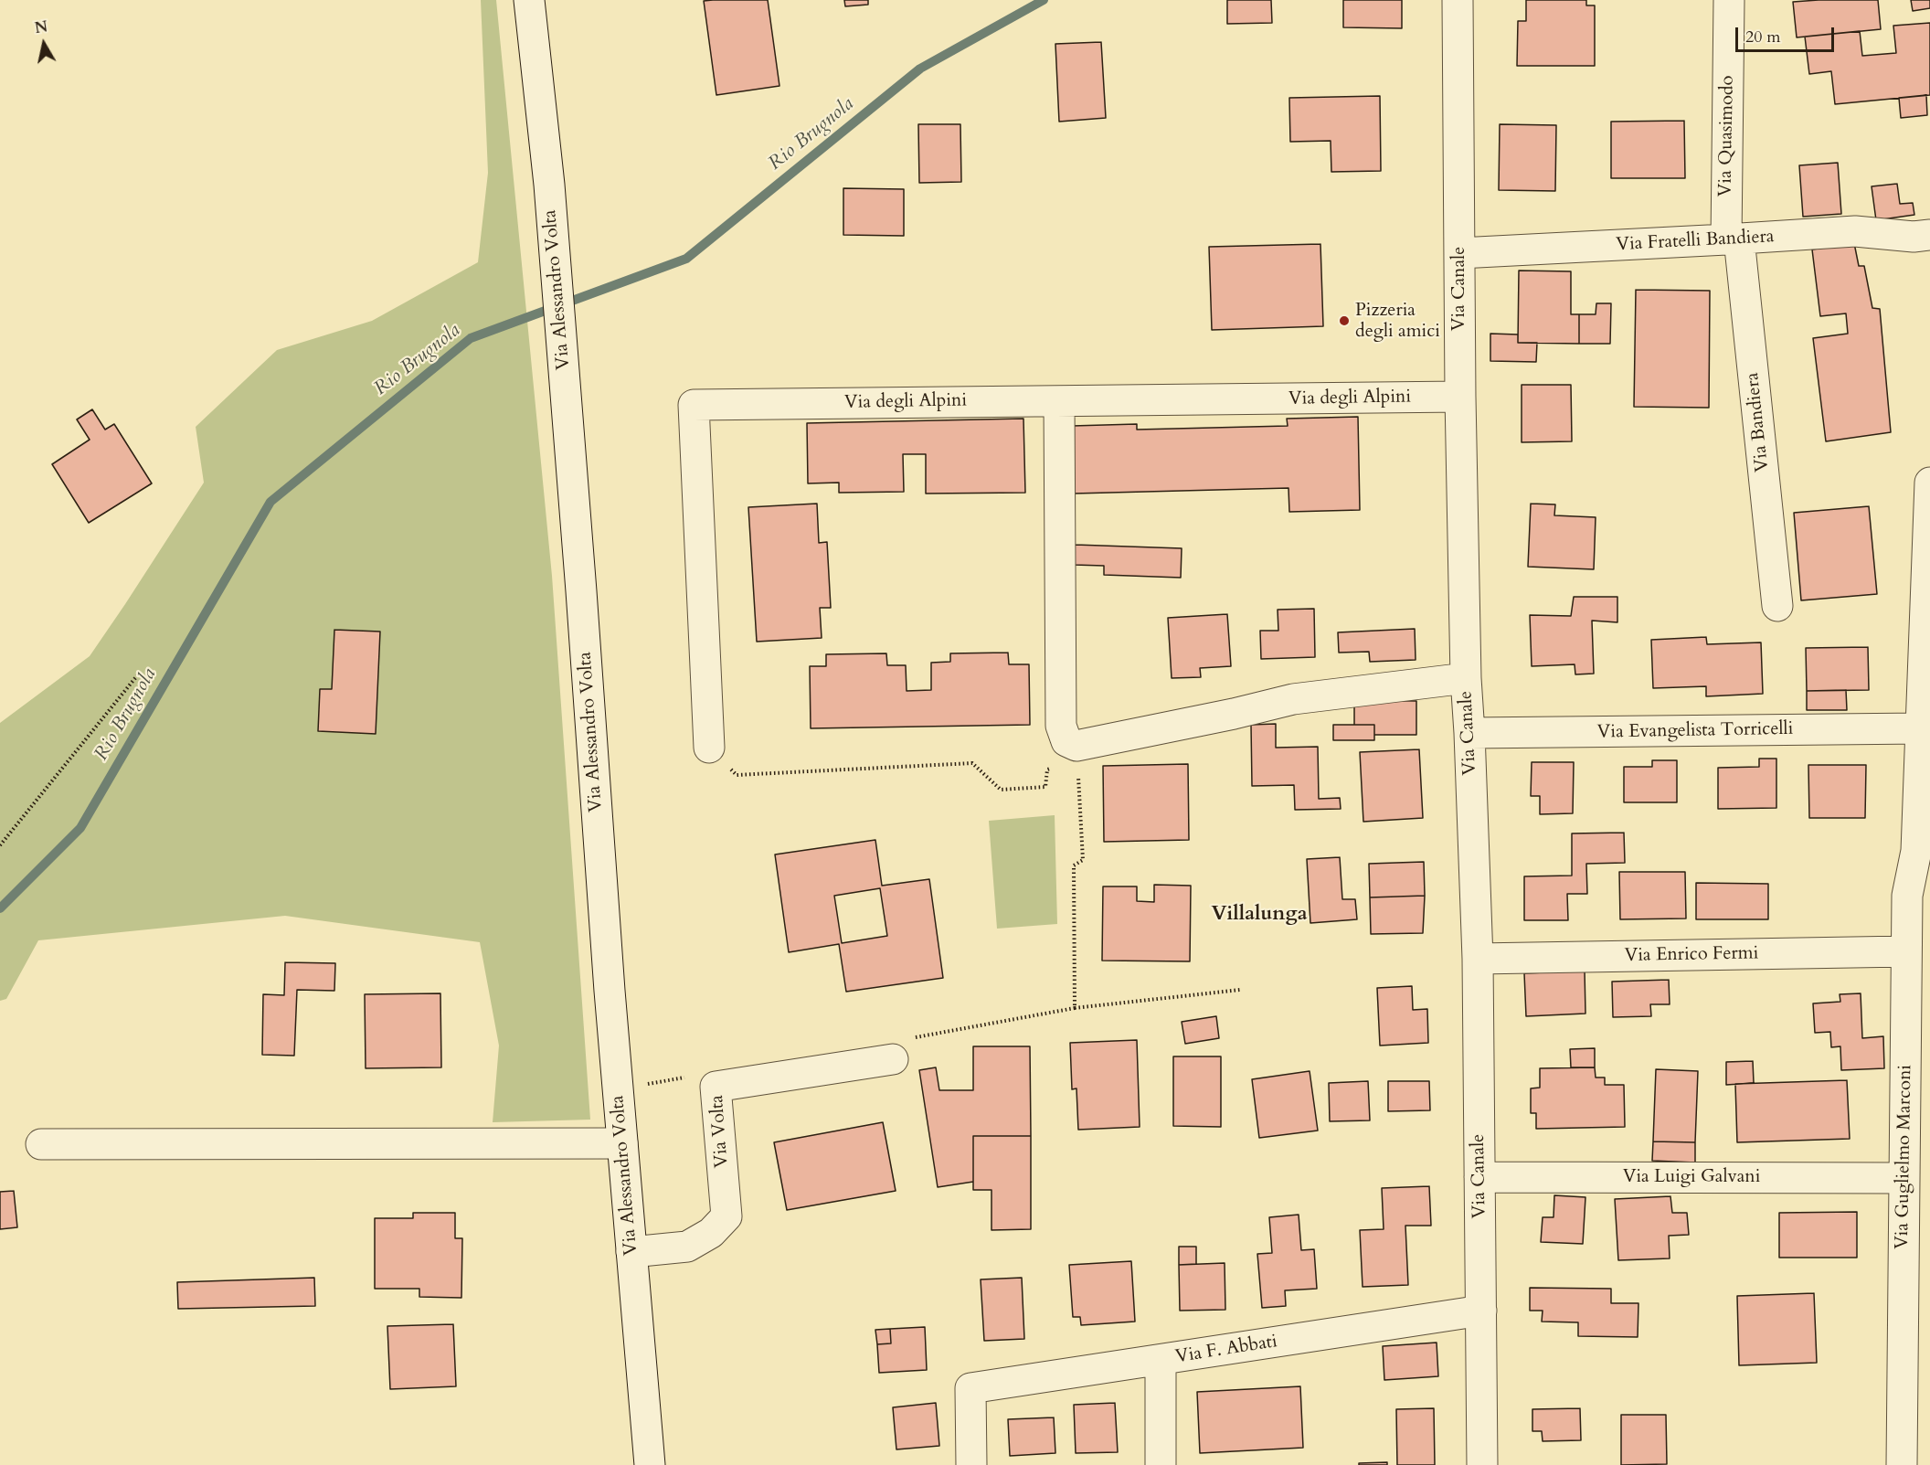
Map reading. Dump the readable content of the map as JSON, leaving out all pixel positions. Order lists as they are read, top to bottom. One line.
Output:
{"streets":{"street":["Via Quasimodo","Via Fratelli Bandiera","Via Canale","Via Alessandro Volta","Via degli Alpini","Via Bandiera","Via Evangelista Torricelli","Via Enrico Fermi","Via Volta","Via Guglielmo Marconi","Via Luigi Galvani","Via F. Abbati"]},"crossings":[["Via Quasimodo","Via Fratelli Bandiera"],["Via Quasimodo","Via Bandiera"],["Via Fratelli Bandiera","Via Canale"],["Via Fratelli Bandiera","Via Bandiera"],["Via Canale","Via degli Alpini"],["Via Canale","Via Evangelista Torricelli"],["Via Canale","Via Enrico Fermi"],["Via Canale","Via Luigi Galvani"],["Via Canale","Via F. Abbati"],["Via Alessandro Volta","Via Volta"],["Via Evangelista Torricelli","Via Guglielmo Marconi"],["Via Enrico Fermi","Via Guglielmo Marconi"],["Via Guglielmo Marconi","Via Luigi Galvani"]],"districts":["Villalunga"],"water":["Rio Brugnola"],"places":["Pizzeria degli amici"],"scale_bar":"20 m","north":"top"}
